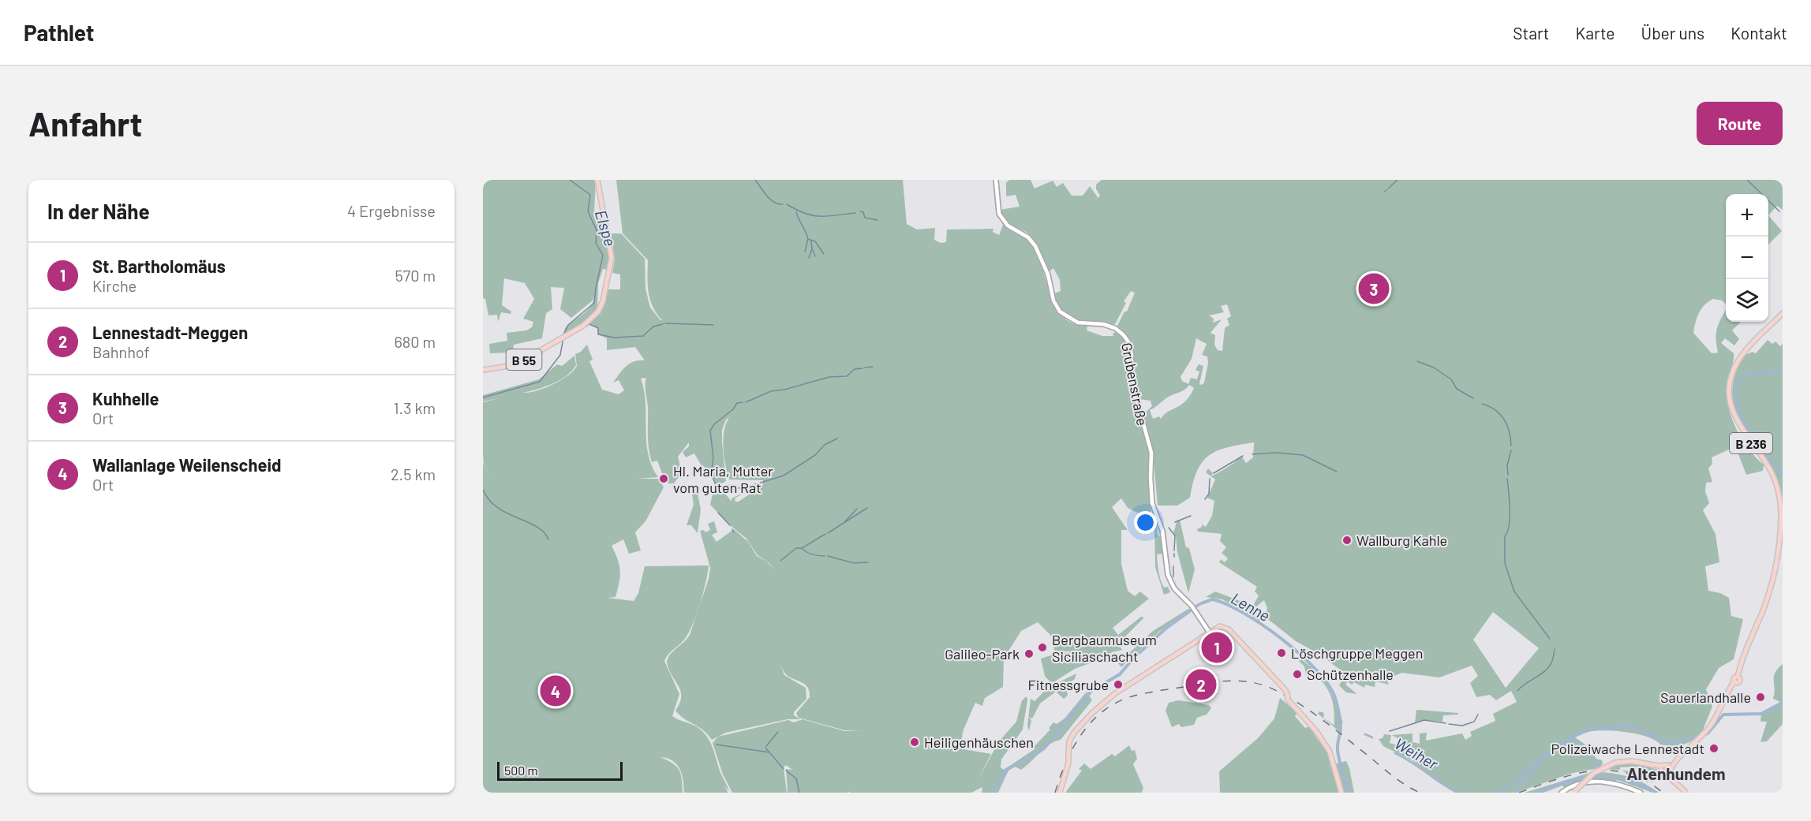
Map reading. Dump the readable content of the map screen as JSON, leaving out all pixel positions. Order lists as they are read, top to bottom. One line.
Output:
{"streets":{"main road":["B 55","Grubenstraße","B 236"]},"districts":["Altenhundem"],"water":["Elspe","Lenne","Weiher"],"places":["Hl. Maria, Mutter vom guten Rat","Wallburg Kahle","Bergbaumuseum Siciliaschacht","Löschgruppe Meggen","Galileo-Park","Schützenhalle","Fitnessgrube","Sauerlandhalle","Heiligenhäuschen","Polizeiwache Lennestadt"],"scale_bar":"500 m","page":{"header":"Pathlet","nav":["Start","Karte","Über uns","Kontakt"],"buttons":"Route","title":"Anfahrt","heading":["In der Nähe","4 Ergebnisse"],"map_buttons":["+","−"],"list":[{"mark":"1","name":"St. Bartholomäus","note":"Kirche","value":"570 m"},{"mark":"2","name":"Lennestadt-Meggen","note":"Bahnhof","value":"680 m"},{"mark":"3","name":"Kuhhelle","note":"Ort","value":"1.3 km"},{"mark":"4","name":"Wallanlage Weilenscheid","note":"Ort","value":"2.5 km"}],"pins":["3","1","2","4"],"scale":"500 m"}}
